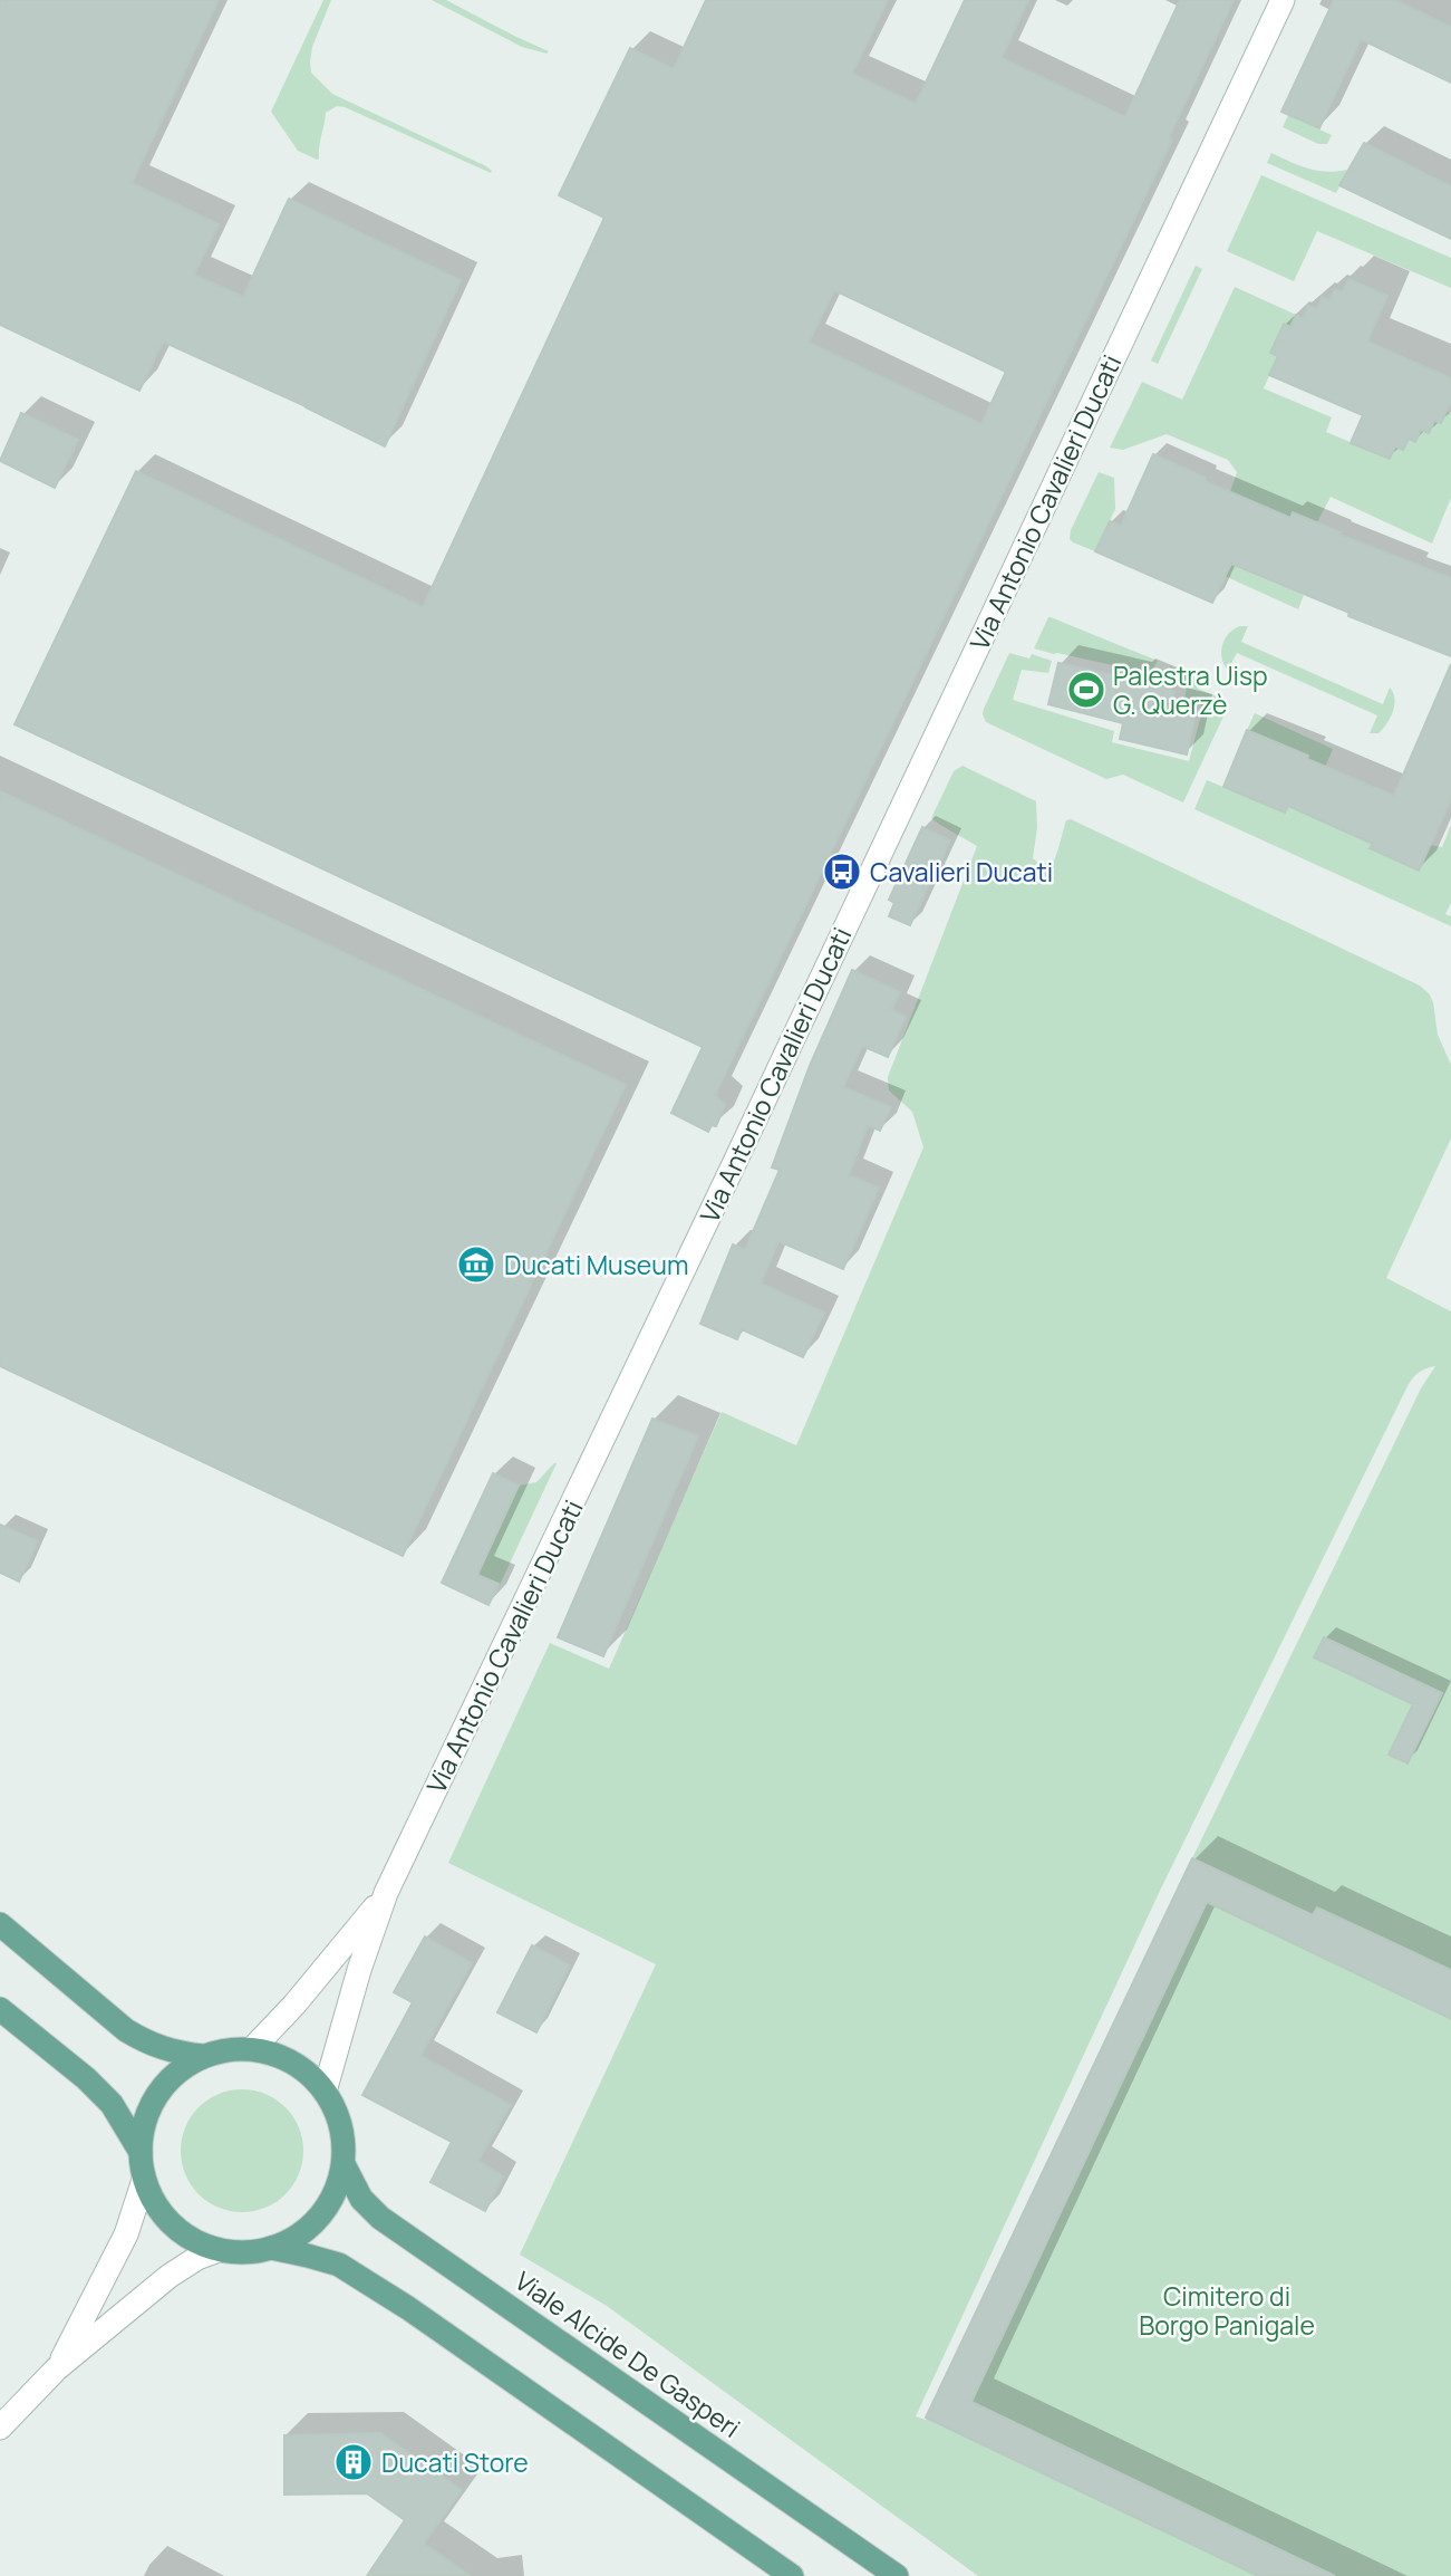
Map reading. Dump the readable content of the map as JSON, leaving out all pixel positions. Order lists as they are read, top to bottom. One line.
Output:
{"streets":{"main road":["Viale Alcide De Gasperi"],"street":["Via Antonio Cavalieri Ducati"]},"crossings":[["Via Antonio Cavalieri Ducati","Viale Alcide De Gasperi"]],"parks":["Cimitero di Borgo Panigale"],"places":{"sports":["Palestra Uisp G. Querzè"],"bus stop":["Cavalieri Ducati"],"museum":["Ducati Museum"],"building":["Ducati Store"]}}
